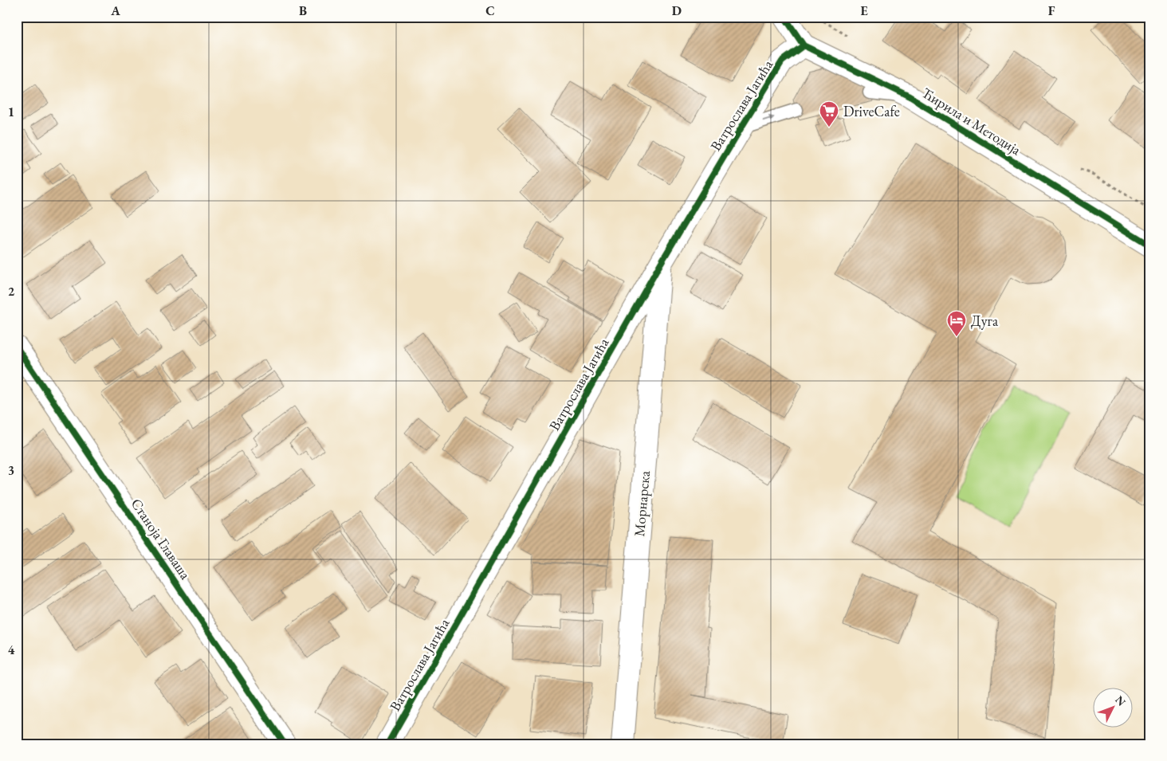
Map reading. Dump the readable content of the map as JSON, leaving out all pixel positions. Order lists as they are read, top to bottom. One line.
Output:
{"streets":{"street":["Ватрослава Јагића","Ћирила и Методија","Морнарска","Станоја Главаша"]},"crossings":[["Ватрослава Јагића","Ћирила и Методија"],["Ватрослава Јагића","Морнарска"]],"places":{"supermarket":["DriveCafe"],"hotel":["Дуга"]},"north":"top right","grid":{"columns":["A","B","C","D","E","F"],"rows":["1","2","3","4"]}}
